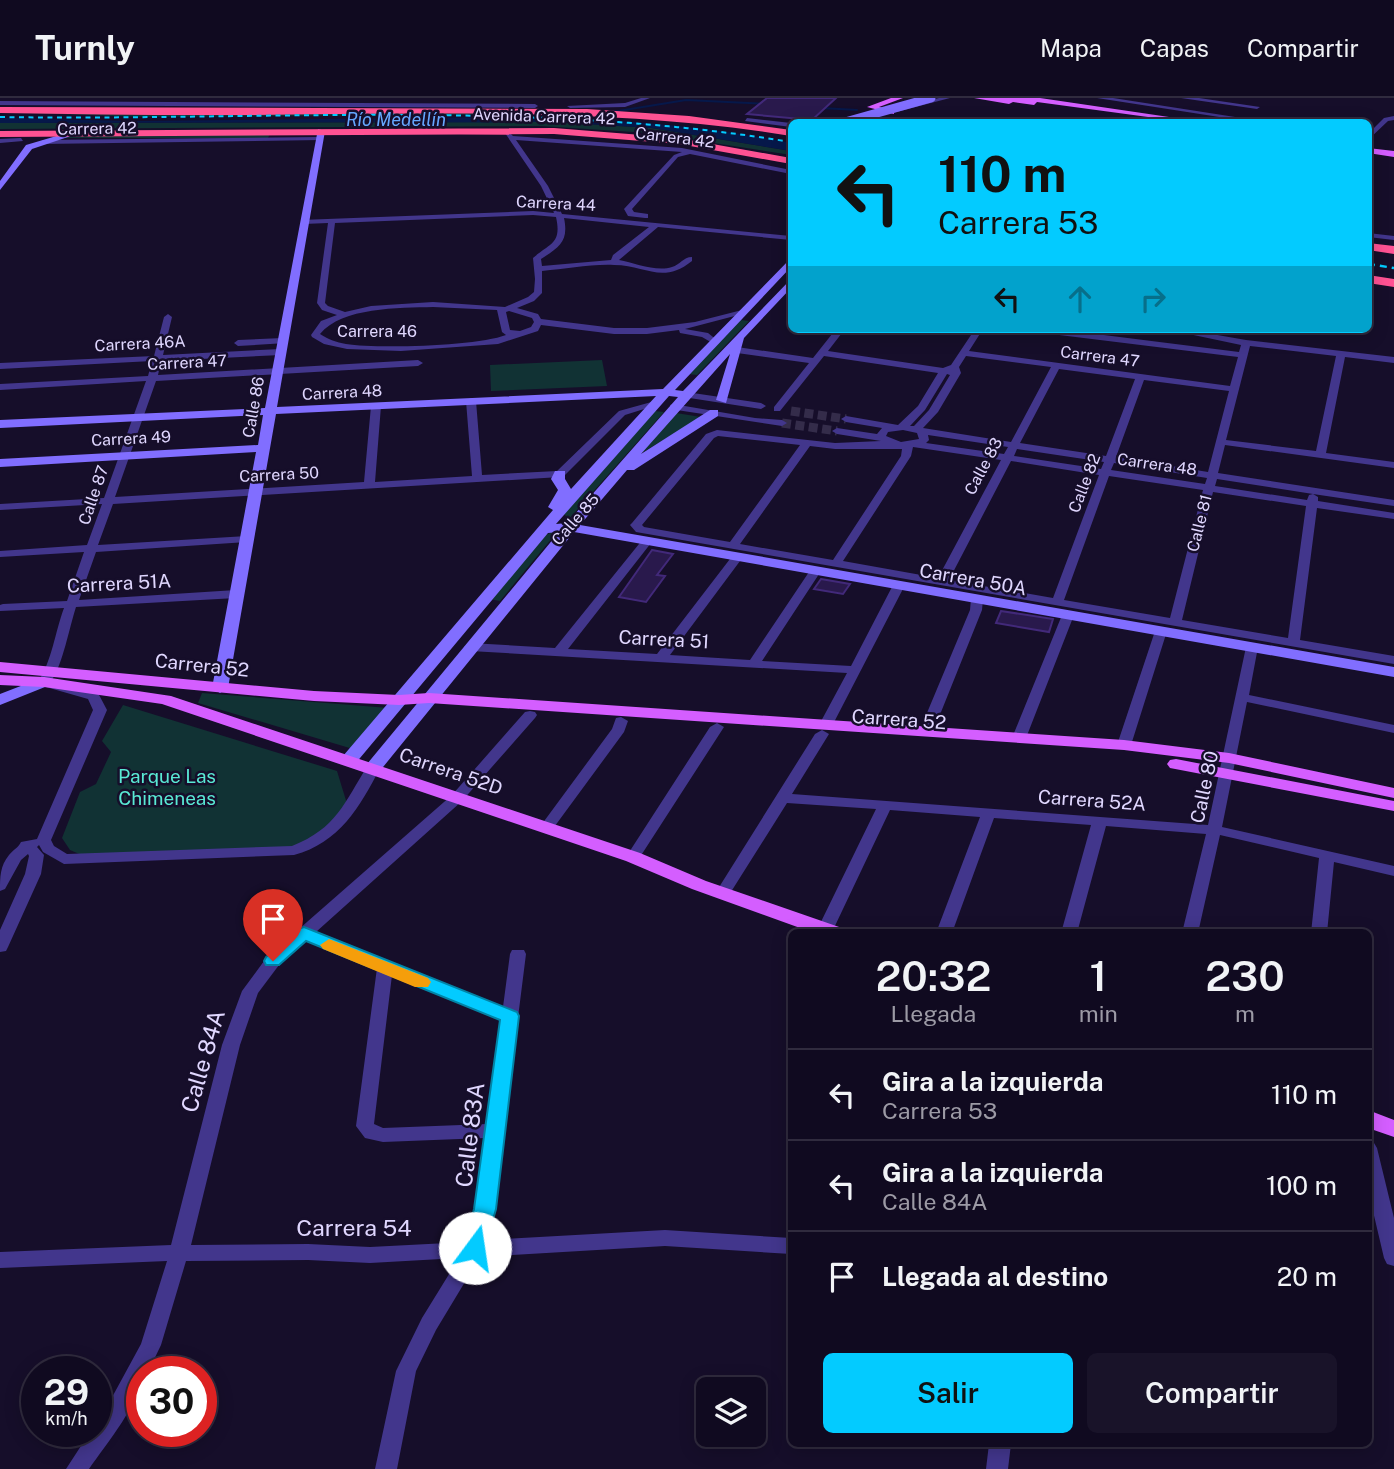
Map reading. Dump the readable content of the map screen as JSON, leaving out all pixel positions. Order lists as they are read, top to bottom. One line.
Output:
{"streets":{"highway":["Avenida Carrera 42"],"main road":["Carrera 52","Carrera 52D"],"street":["Carrera 42","Carrera 44","Carrera 46","Carrera 46A","Carrera 47","Carrera 48","Calle 86","Carrera 49","Calle 83","Carrera 50","Calle 82","Calle 87","Calle 85","Calle 81","Carrera 50A","Carrera 51A","Carrera 51","Calle 80","Carrera 52A","Calle 84A","Calle 83A","Carrera 54"]},"crossings":[["Avenida Carrera 42","Carrera 42"],["Avenida Carrera 42","Calle 86"],["Carrera 42","Calle 86"],["Carrera 44","Calle 86"],["Carrera 46A","Calle 86"],["Carrera 46A","Calle 87"],["Carrera 47","Calle 86"],["Carrera 47","Calle 83"],["Carrera 47","Calle 82"],["Carrera 47","Calle 87"],["Carrera 47","Calle 81"],["Carrera 48","Calle 86"],["Carrera 48","Calle 83"],["Carrera 48","Calle 82"],["Carrera 48","Calle 87"],["Carrera 48","Calle 85"],["Carrera 48","Calle 81"],["Calle 86","Carrera 49"],["Calle 86","Carrera 50"],["Calle 86","Carrera 51A"],["Calle 86","Carrera 52"],["Carrera 49","Calle 87"],["Carrera 50","Calle 87"],["Calle 87","Carrera 51A"],["Calle 87","Carrera 52"],["Calle 87","Carrera 52D"],["Calle 85","Carrera 50A"],["Calle 85","Carrera 51"],["Calle 85","Carrera 52"],["Calle 85","Carrera 52D"],["Calle 81","Carrera 50A"],["Calle 81","Carrera 52"],["Carrera 50A","Calle 80"],["Carrera 52","Carrera 52D"],["Carrera 52","Calle 80"],["Carrera 52","Calle 84A"],["Carrera 52D","Calle 84A"],["Calle 80","Carrera 52A"],["Calle 84A","Carrera 54"],["Calle 83A","Carrera 54"]],"water":["Río Medellín"],"parks":["Parque Las Chimeneas"],"page":{"header":"Turnly","nav":["Mapa","Capas","Compartir"],"turn":["110 m","Carrera 53"],"eta":["20:32","Llegada","1","min","230","m"],"list":[{"name":"Gira a la izquierda","note":"Carrera 53","value":"110 m"},{"name":"Gira a la izquierda","note":"Calle 84A","value":"100 m"},{"name":"Llegada al destino","value":"20 m"}],"buttons":["Salir","Compartir"],"speed":"29 km/h","limit":"30"}}
